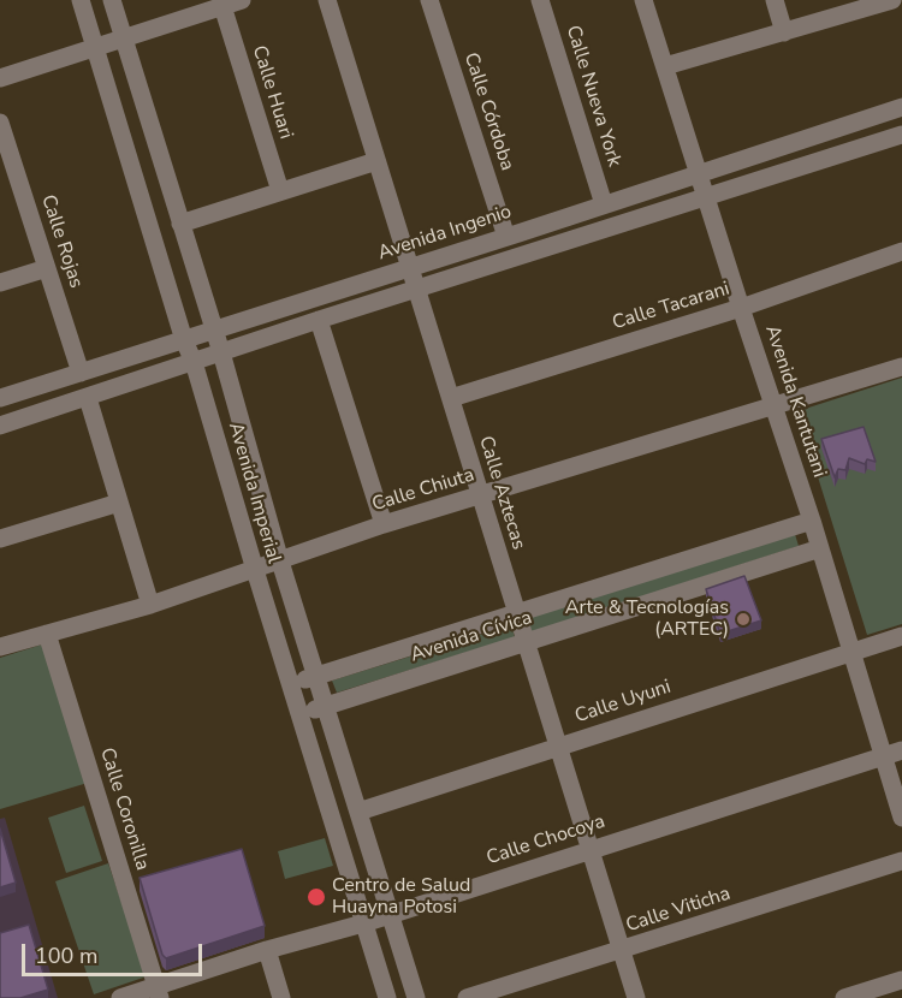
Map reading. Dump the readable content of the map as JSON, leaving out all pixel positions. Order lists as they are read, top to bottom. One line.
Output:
{"streets":{"street":["Calle Huari","Calle Nueva York","Calle Córdoba","Avenida Ingenio","Calle Rojas","Calle Tacarani","Avenida Kantutani","Calle Chiuta","Avenida Imperial","Calle Aztecas","Avenida Cívica","Calle Uyuni","Calle Coronilla","Calle Chocoya","Calle Viticha"]},"crossings":[["Calle Nueva York","Avenida Ingenio"],["Calle Córdoba","Avenida Ingenio"],["Avenida Ingenio","Calle Rojas"],["Avenida Ingenio","Avenida Kantutani"],["Avenida Ingenio","Avenida Imperial"],["Avenida Ingenio","Calle Aztecas"],["Calle Tacarani","Avenida Kantutani"],["Calle Tacarani","Calle Aztecas"],["Avenida Kantutani","Calle Chiuta"],["Avenida Kantutani","Avenida Cívica"],["Avenida Kantutani","Calle Uyuni"],["Avenida Kantutani","Calle Chocoya"],["Calle Chiuta","Avenida Imperial"],["Calle Chiuta","Calle Aztecas"],["Calle Chiuta","Calle Coronilla"],["Avenida Imperial","Avenida Cívica"],["Avenida Imperial","Calle Uyuni"],["Avenida Imperial","Calle Chocoya"],["Calle Aztecas","Avenida Cívica"],["Calle Aztecas","Calle Uyuni"],["Calle Aztecas","Calle Chocoya"],["Calle Aztecas","Calle Viticha"],["Calle Coronilla","Calle Chocoya"]],"places":["Arte & Tecnologías (ARTEC)","Centro de Salud Huayna Potosi"],"scale_bar":"100 m"}
